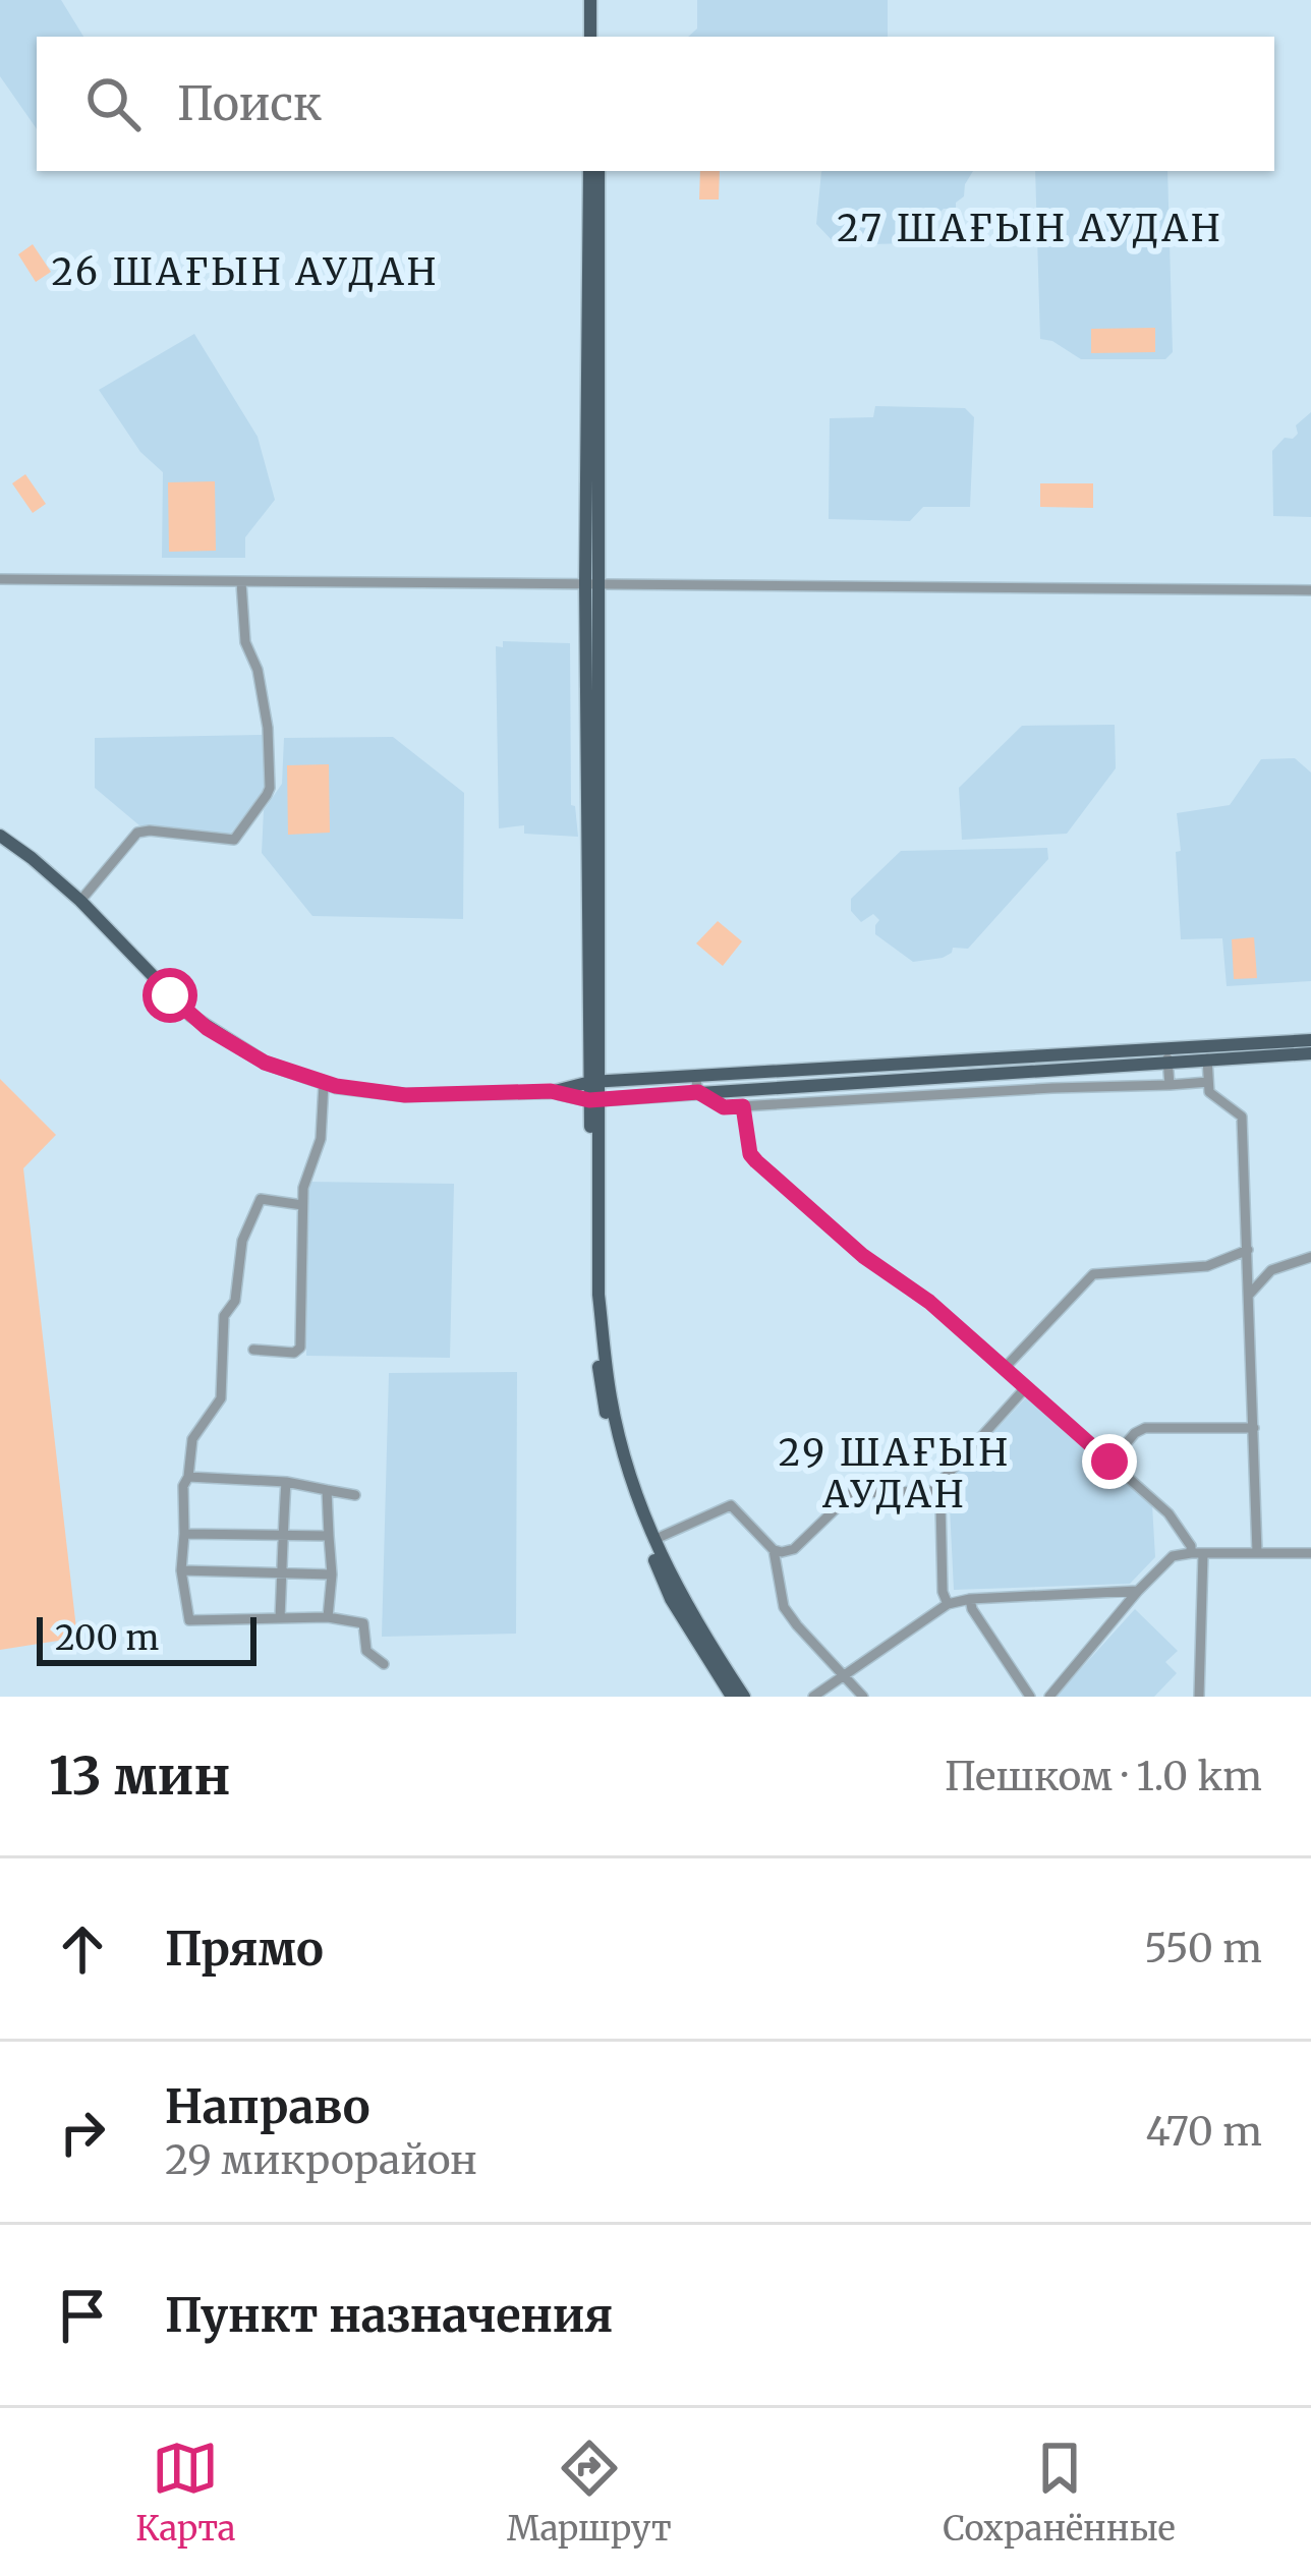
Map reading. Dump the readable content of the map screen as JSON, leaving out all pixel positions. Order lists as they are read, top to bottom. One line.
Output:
{"districts":["27 ШАҒЫН АУДАН","26 ШАҒЫН АУДАН","29 ШАҒЫН АУДАН"],"scale_bar":"200 m","page":{"search":"Поиск","scale":"200 m","heading":["13 мин","Пешком · 1.0 km"],"list":[["Прямо","550 m"],["Направо","29 микрорайон","470 m"],"Пункт назначения"],"nav":["Карта","Маршрут","Сохранённые"]}}
